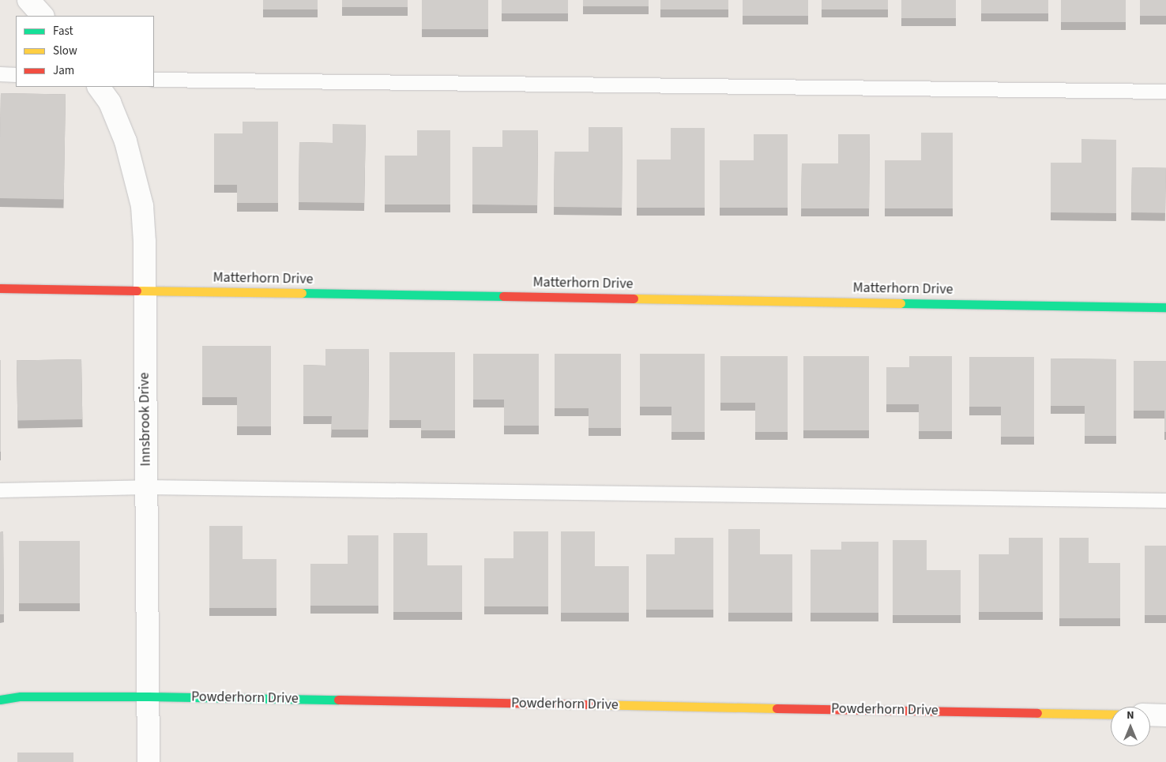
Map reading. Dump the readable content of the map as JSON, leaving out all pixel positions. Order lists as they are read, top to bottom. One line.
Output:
{"streets":{"street":["Matterhorn Drive","Innsbrook Drive","Powderhorn Drive"]},"crossings":[["Matterhorn Drive","Innsbrook Drive"],["Innsbrook Drive","Powderhorn Drive"]],"legend":["Fast","Slow","Jam"],"north":"top"}
